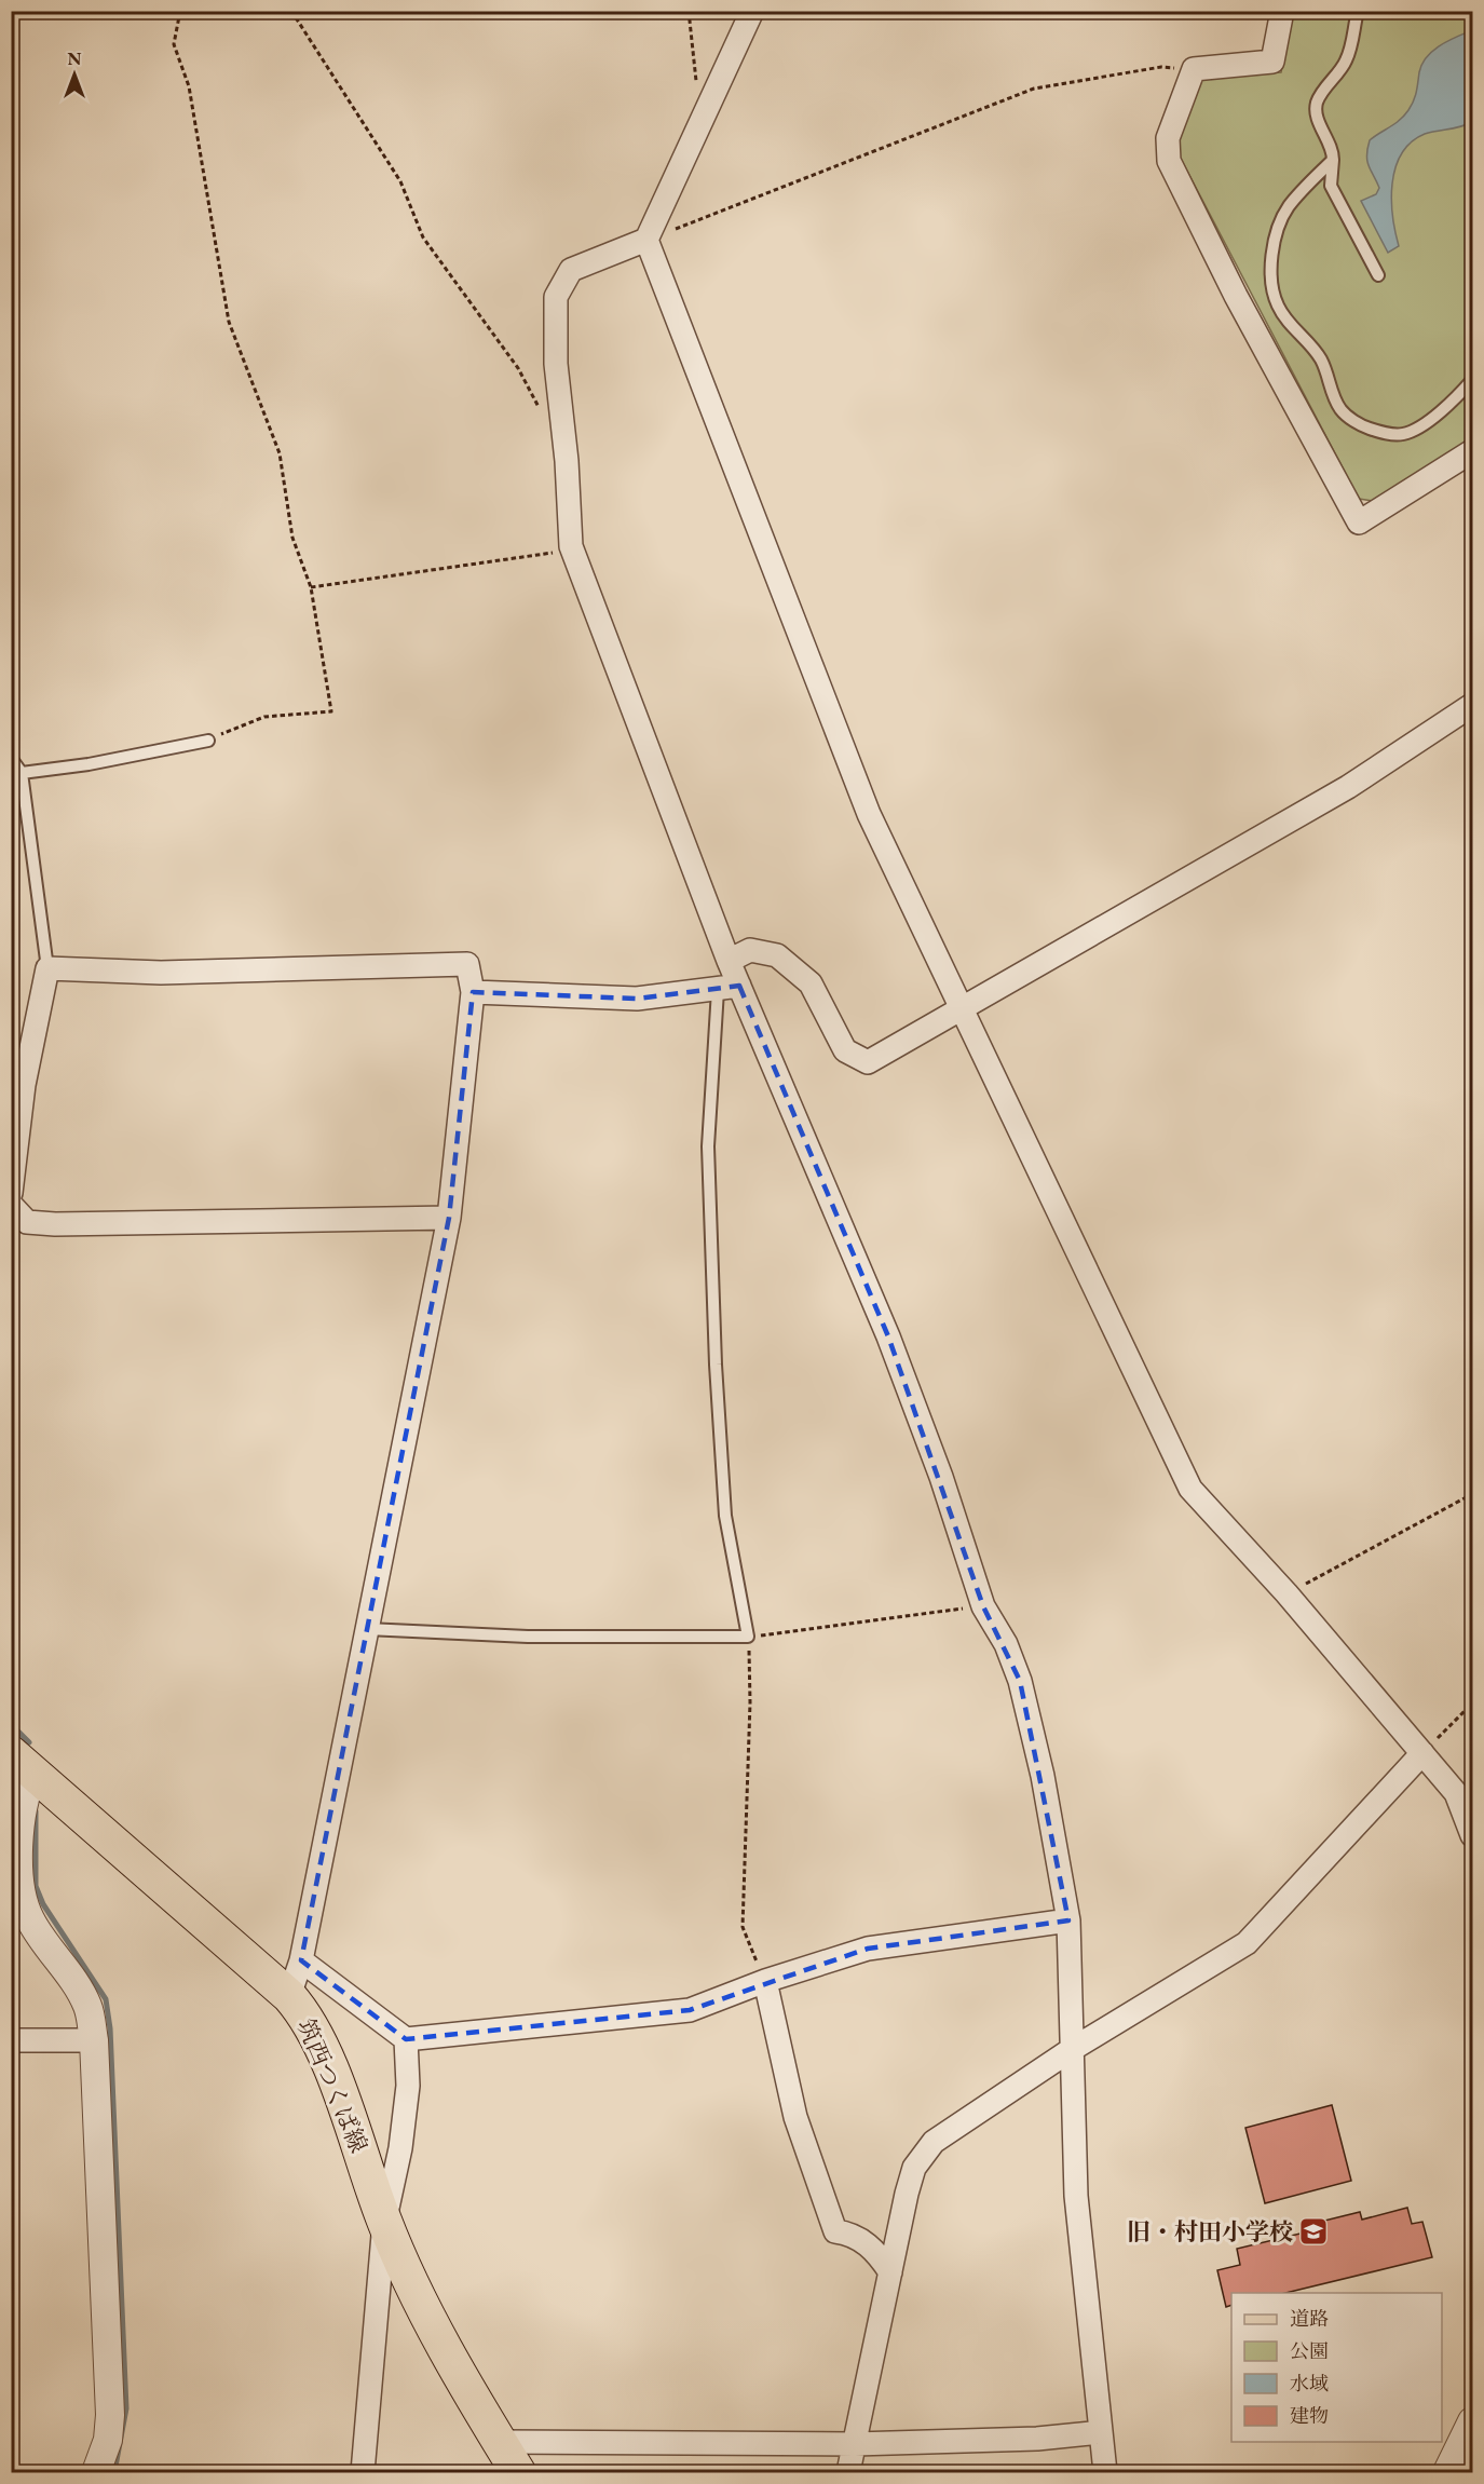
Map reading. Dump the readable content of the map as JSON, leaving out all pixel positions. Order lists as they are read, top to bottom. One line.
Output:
{"streets":{"main road":["筑西つくば線"]},"places":{"school or university":["旧・村田小学校"]},"legend":["道路","公園","水域","建物"],"north":"top"}
